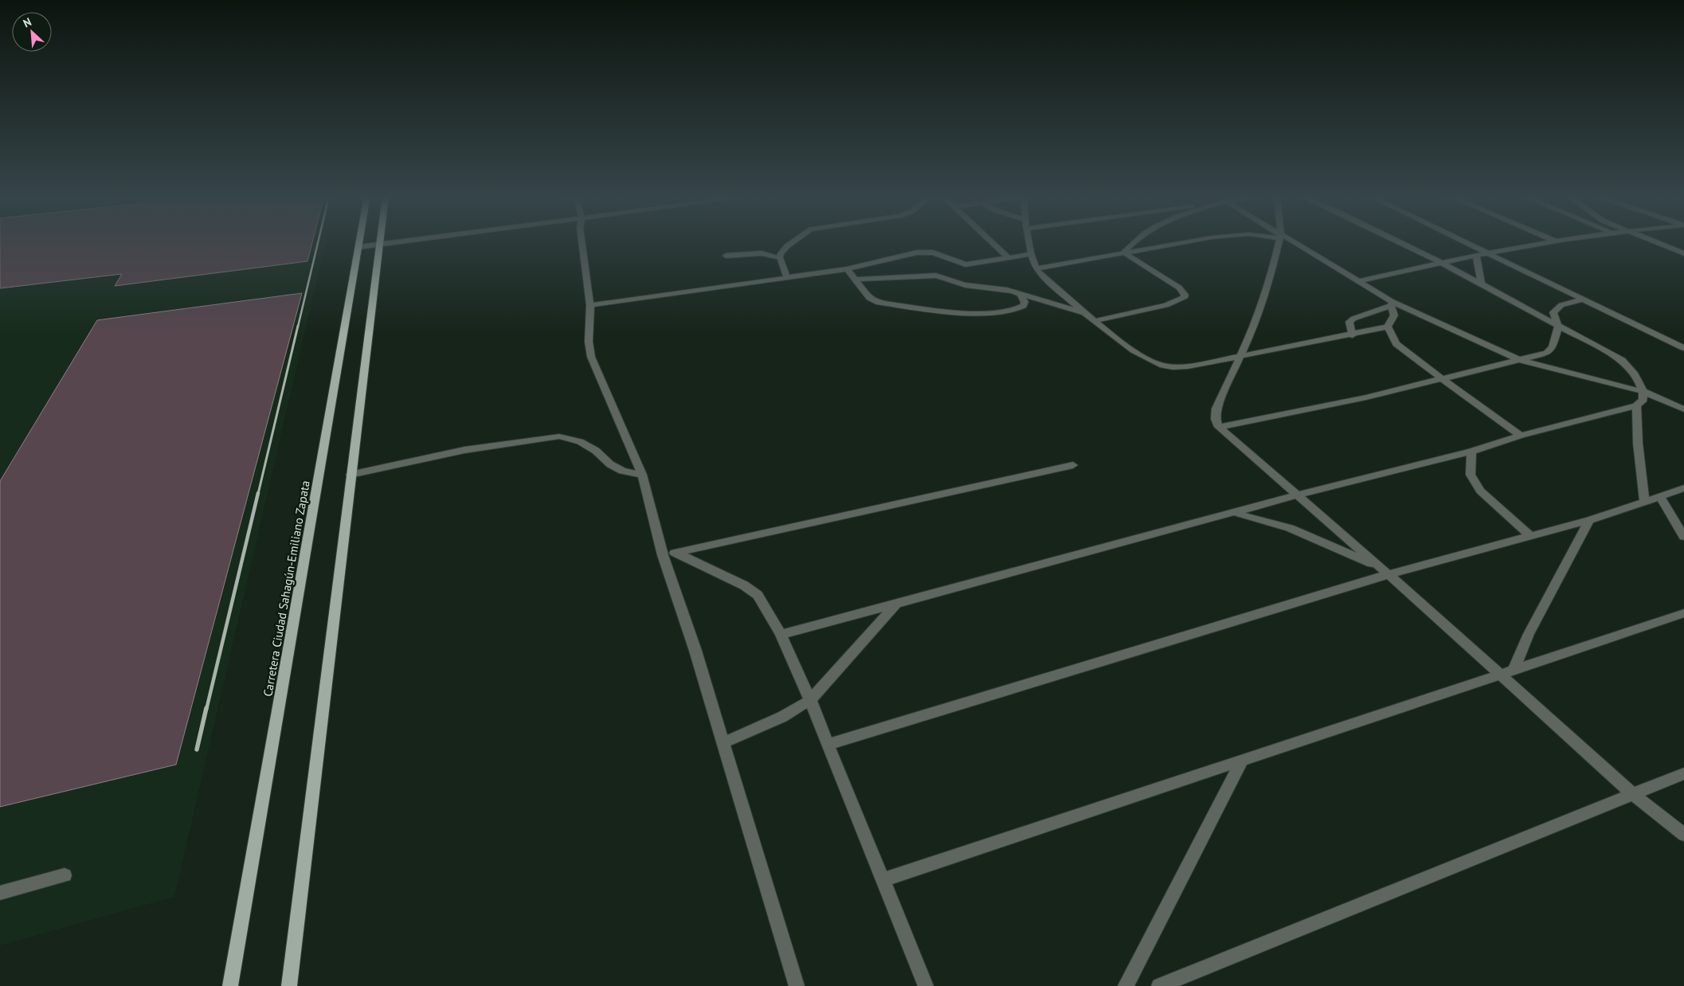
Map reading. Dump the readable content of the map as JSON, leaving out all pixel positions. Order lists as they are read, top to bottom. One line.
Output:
{"streets":{"main road":["Carretera Ciudad Sahagún-Emiliano Zapata"]},"north":"top left"}
